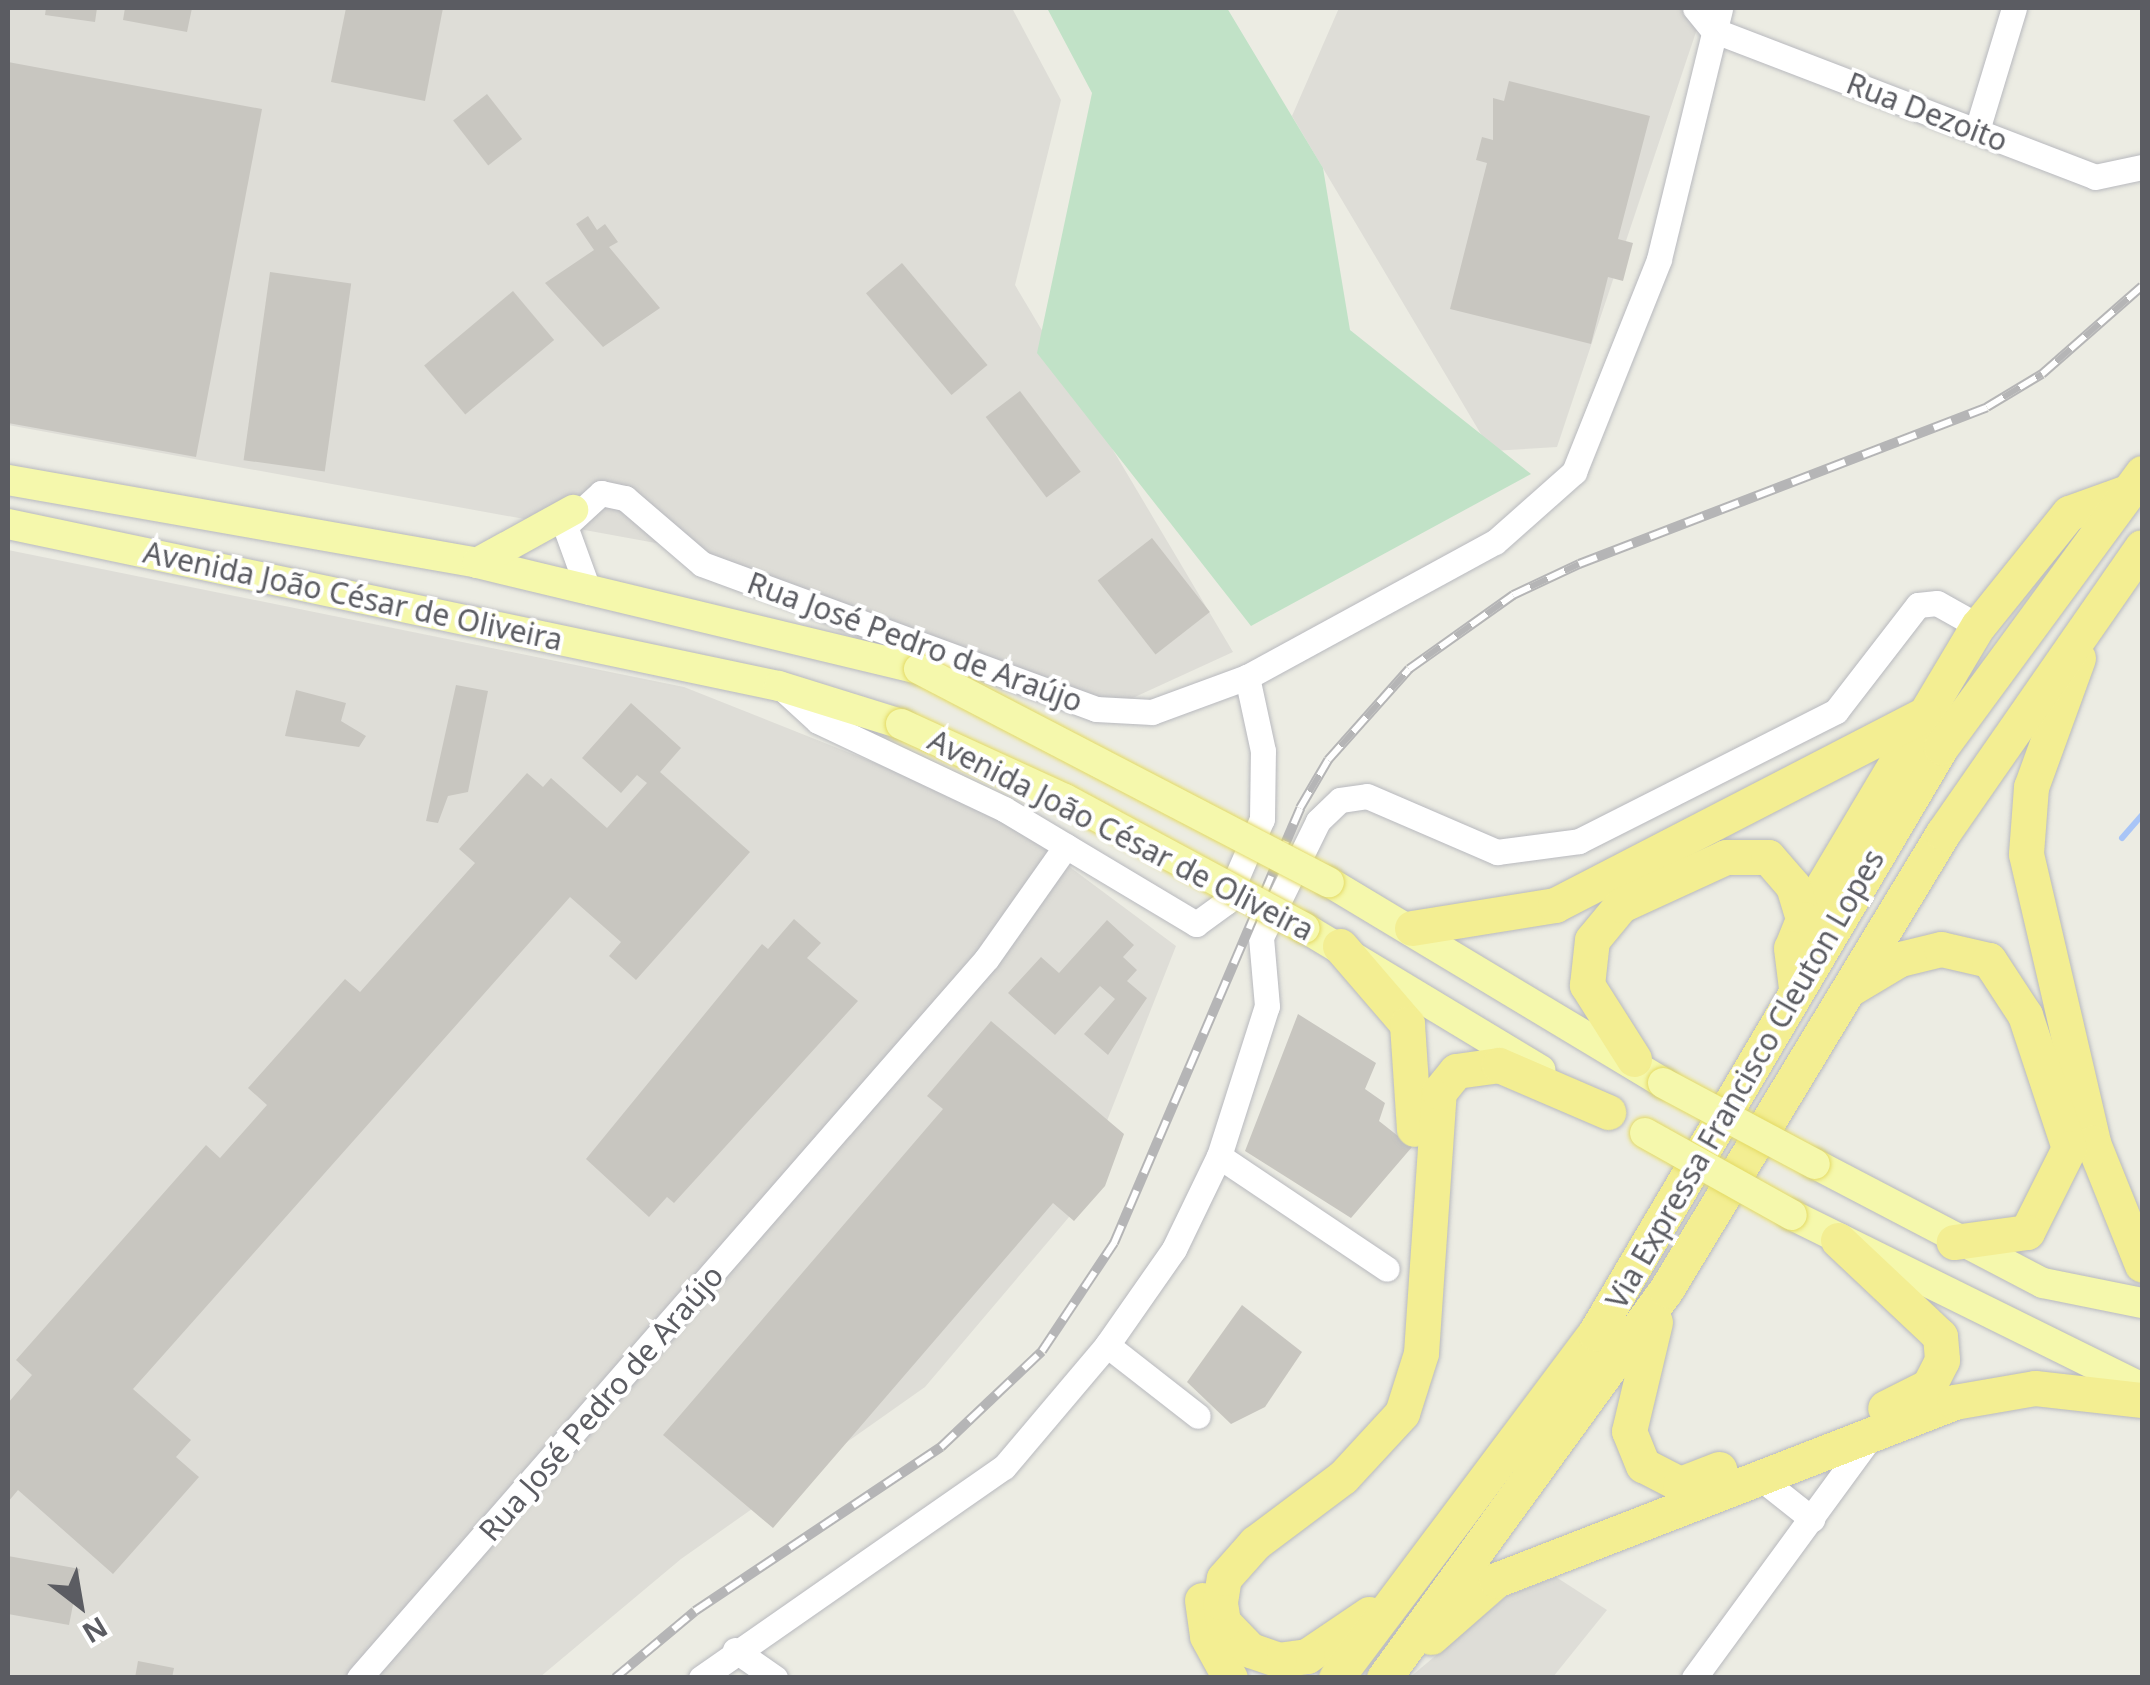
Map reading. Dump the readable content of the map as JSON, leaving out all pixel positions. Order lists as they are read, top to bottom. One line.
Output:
{"streets":{"highway":["Via Expressa Francisco Cleuton Lopes"],"main road":["Avenida João César de Oliveira"],"street":["Rua Dezoito","Rua José Pedro de Araújo"]},"crossings":[["Rua Dezoito","Rua José Pedro de Araújo"]],"north":"bottom right"}
